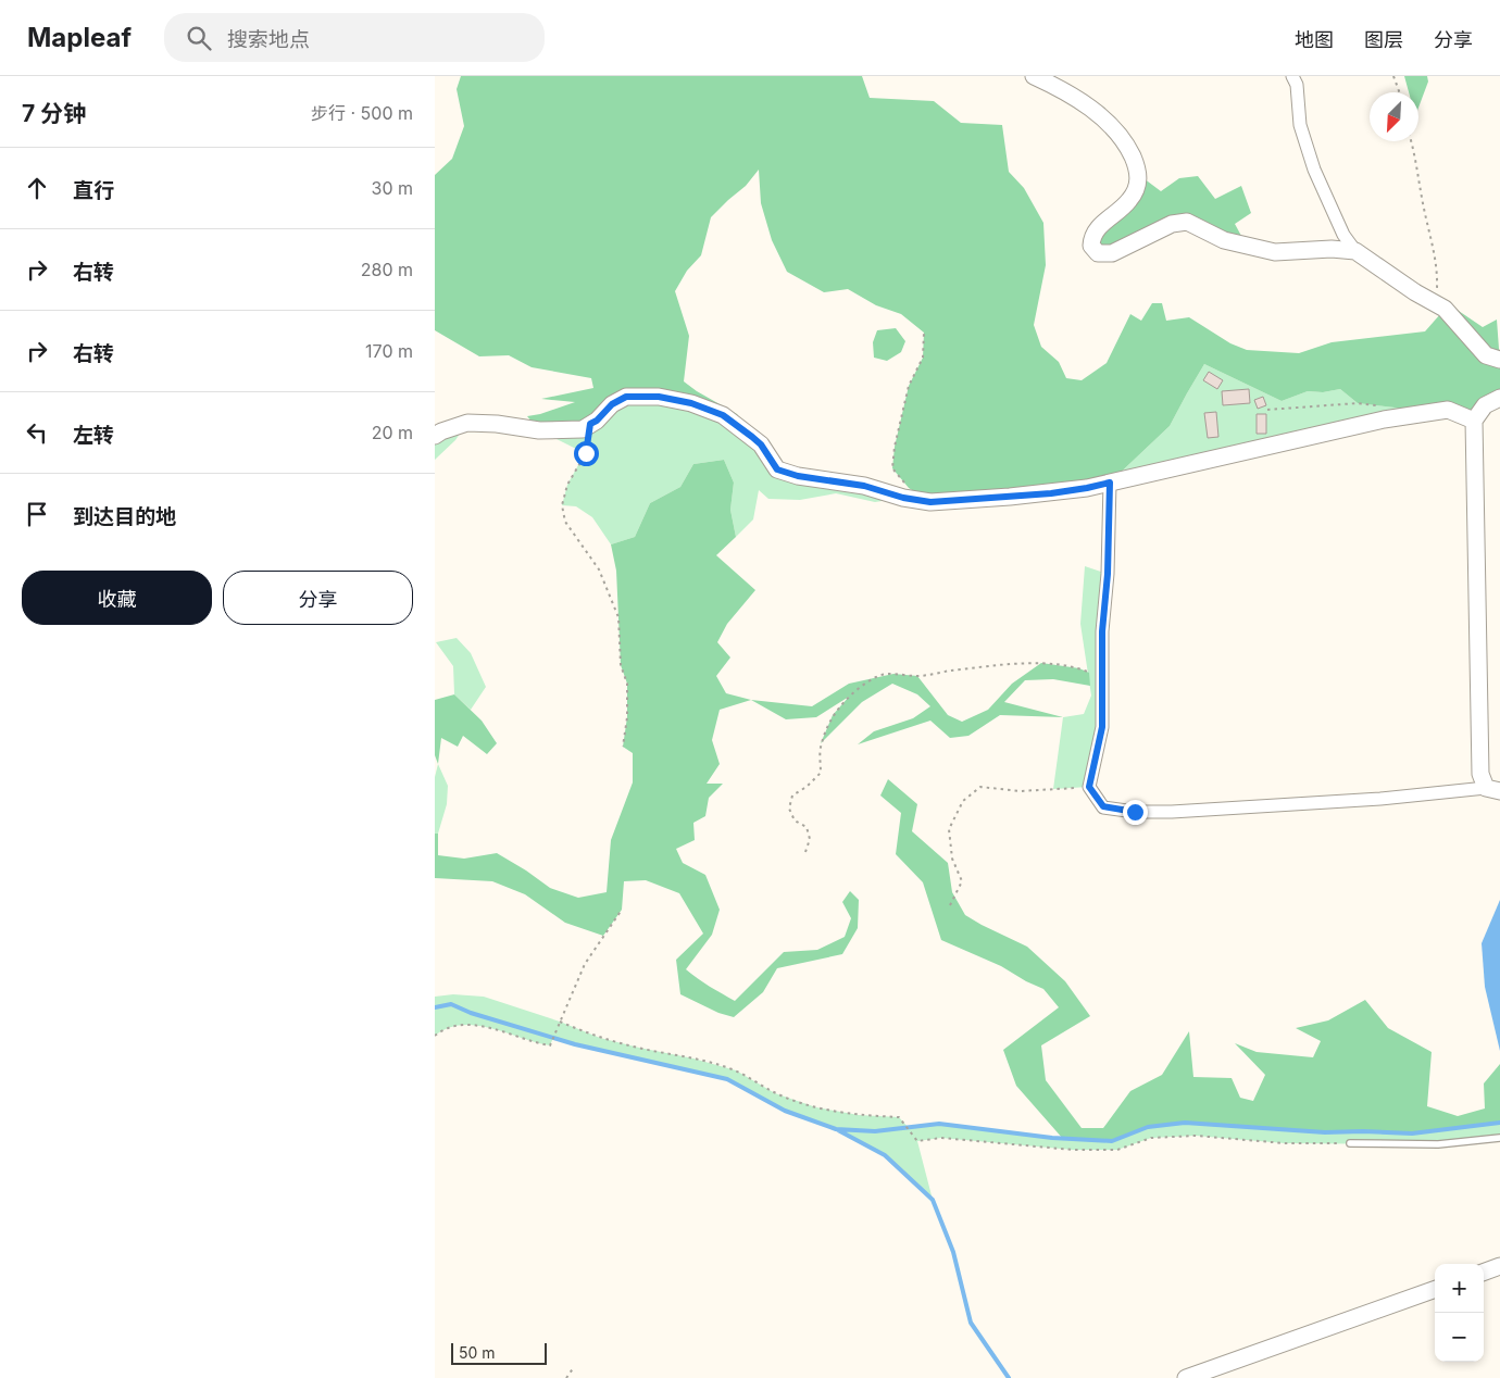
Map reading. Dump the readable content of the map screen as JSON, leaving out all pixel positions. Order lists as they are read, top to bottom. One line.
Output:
{"scale_bar":"50 m","north":"bottom left","page":{"header":"Mapleaf","search":"搜索地点","nav":["地图","图层","分享"],"heading":["7 分钟","步行 · 500 m"],"list":[["直行","30 m"],["右转","280 m"],["右转","170 m"],["左转","20 m"],"到达目的地"],"buttons":["收藏","分享"],"map_buttons":["+","−"],"scale":"50 m"}}
